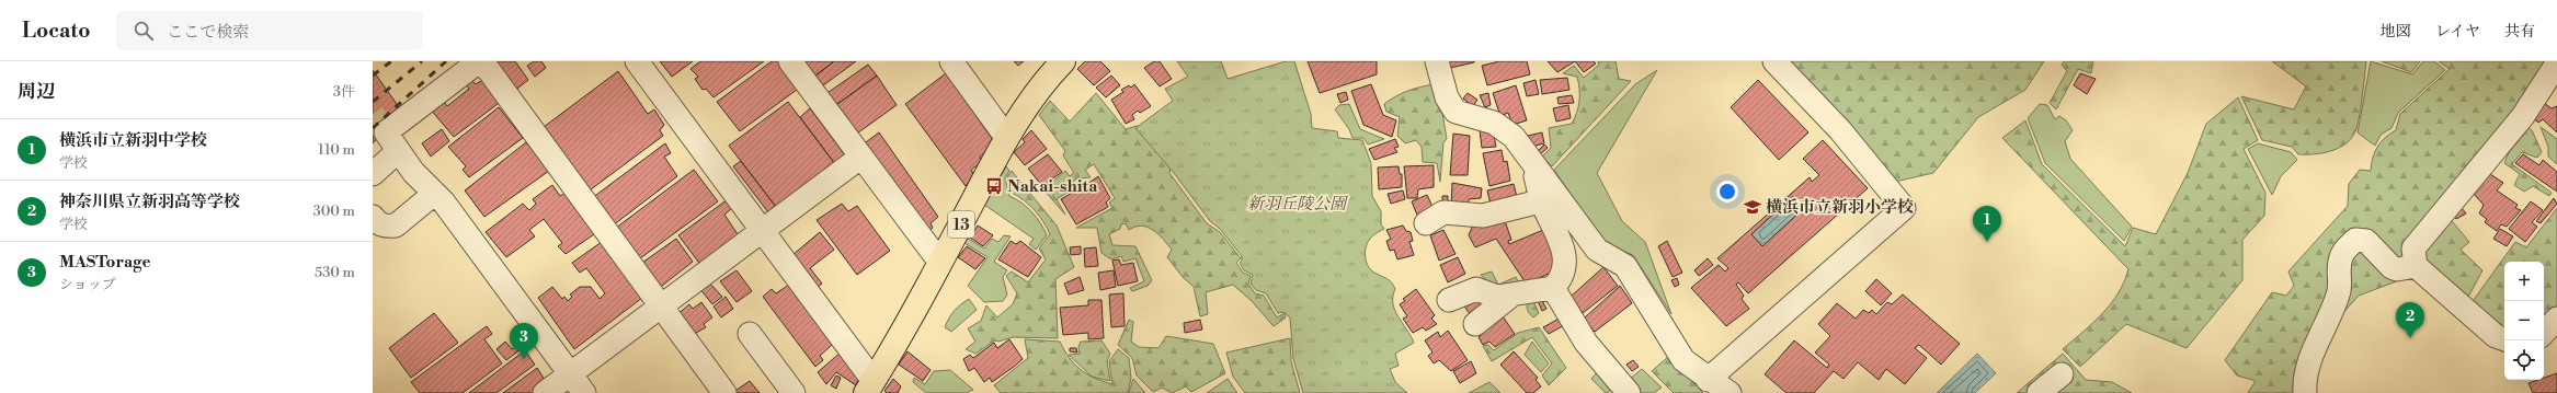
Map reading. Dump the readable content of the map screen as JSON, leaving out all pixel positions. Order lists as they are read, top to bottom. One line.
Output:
{"streets":{"main road":["13"]},"parks":["新羽丘陵公園"],"places":{"bus stop":["Nakai-shita"],"school or university":["横浜市立新羽小学校"]},"page":{"header":"Locato","search":"ここで検索","nav":["地図","レイヤ","共有"],"heading":["周辺","3件"],"list":[{"mark":"1","name":"横浜市立新羽中学校","note":"学校","value":"110 m"},{"mark":"2","name":"神奈川県立新羽高等学校","note":"学校","value":"300 m"},{"mark":"3","name":"MASTorage","note":"ショップ","value":"530 m"}],"pins":["1","2","3"],"map_buttons":["+","−"]}}
